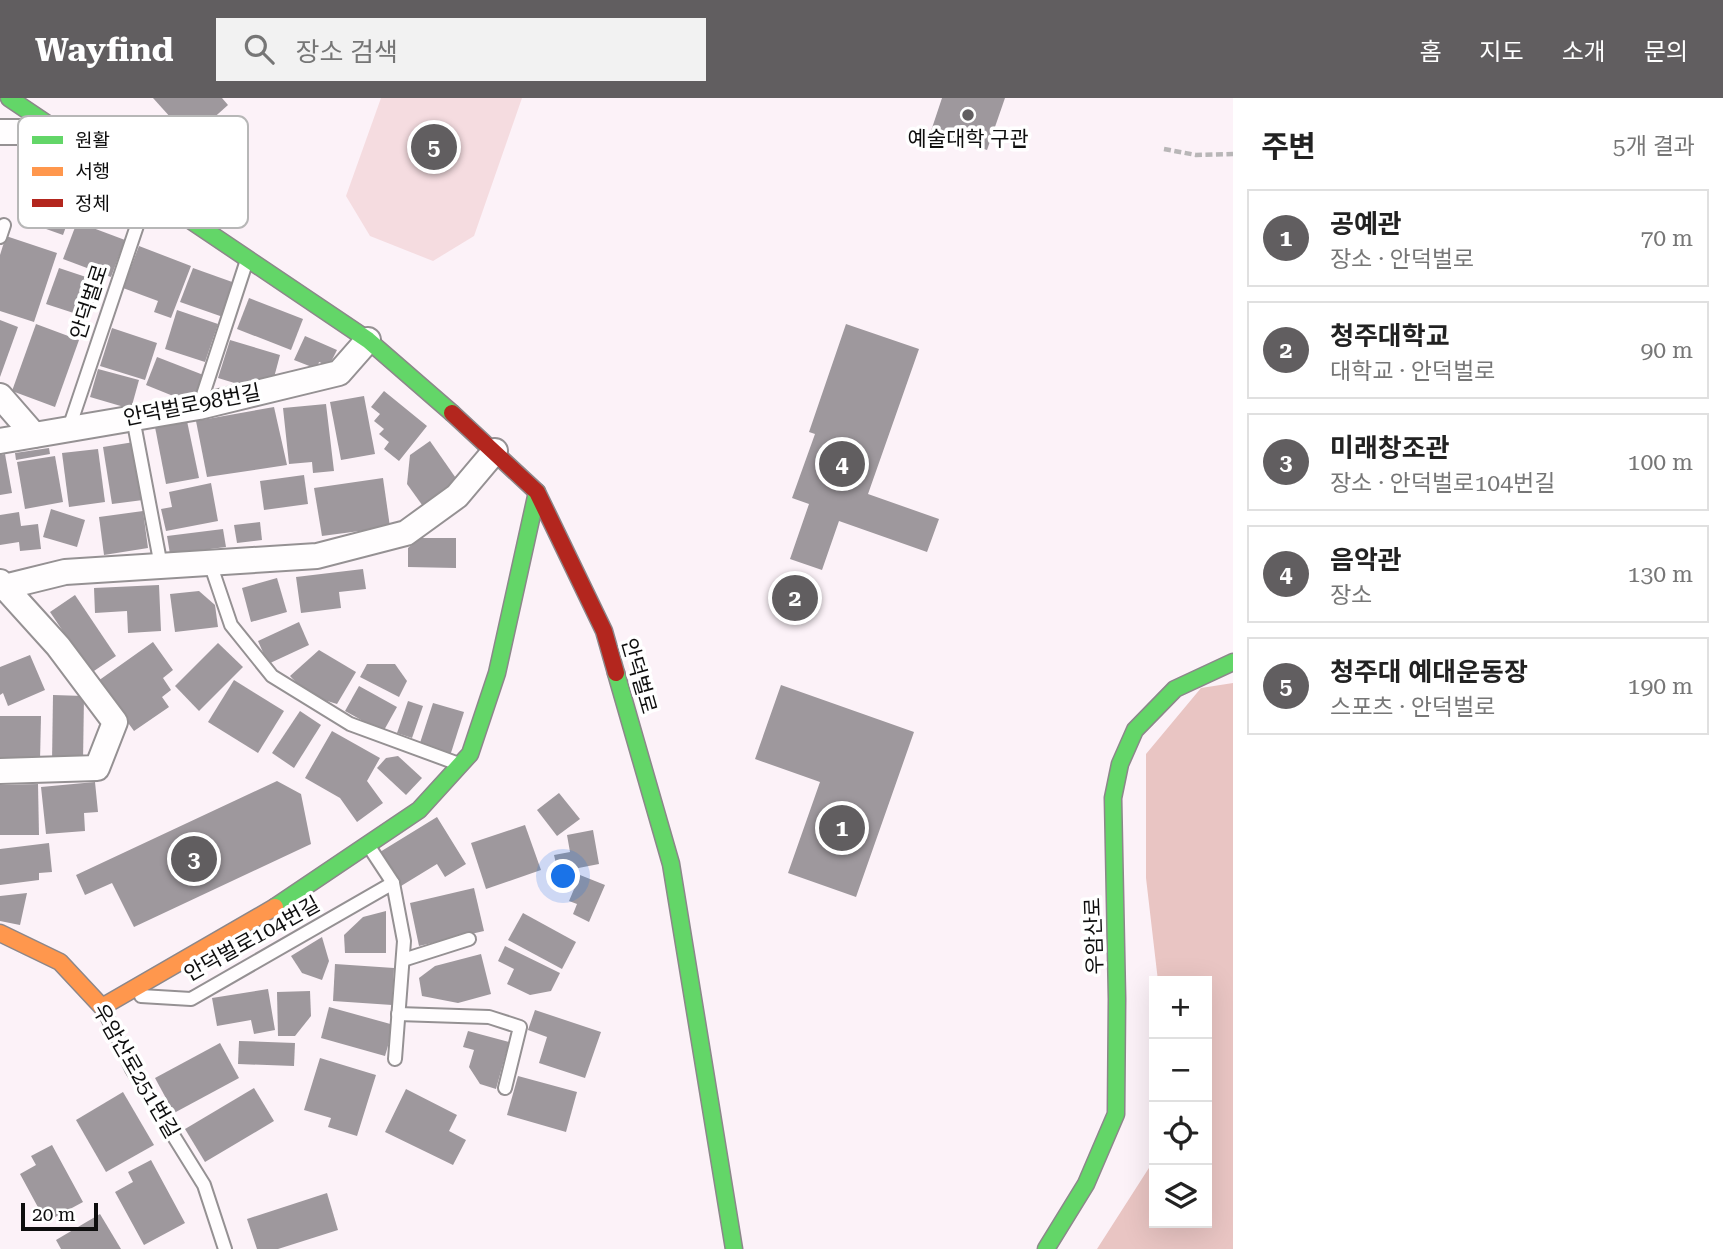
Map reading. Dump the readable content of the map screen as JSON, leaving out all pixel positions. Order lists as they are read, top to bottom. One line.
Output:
{"streets":{"street":["안덕벌로","안덕벌로98번길","우암산로","안덕벌로104번길","우암산로251번길"]},"crossings":[["안덕벌로","안덕벌로98번길"],["안덕벌로","안덕벌로104번길"],["안덕벌로104번길","우암산로251번길"]],"places":["예술대학 구관"],"legend":["원활","서행","정체"],"scale_bar":"20 m","page":{"header":"Wayfind","search":"장소 검색","nav":["홈","지도","소개","문의"],"heading":["주변","5개 결과"],"pins":["5","4","2","1","3"],"list":[{"mark":"1","name":"공예관","note":"장소 · 안덕벌로","value":"70 m"},{"mark":"2","name":"청주대학교","note":"대학교 · 안덕벌로","value":"90 m"},{"mark":"3","name":"미래창조관","note":"장소 · 안덕벌로104번길","value":"100 m"},{"mark":"4","name":"음악관","note":"장소","value":"130 m"},{"mark":"5","name":"청주대 예대운동장","note":"스포츠 · 안덕벌로","value":"190 m"}],"map_buttons":["+","−"],"scale":"20 m"}}
